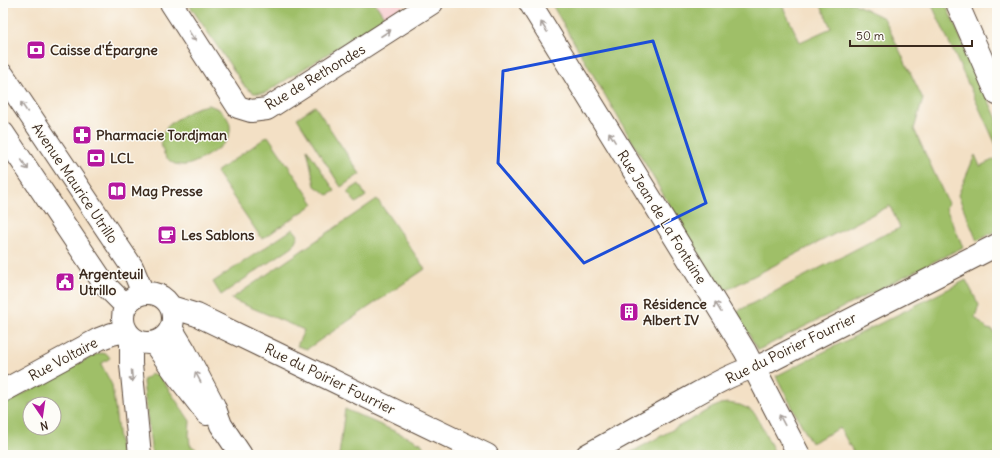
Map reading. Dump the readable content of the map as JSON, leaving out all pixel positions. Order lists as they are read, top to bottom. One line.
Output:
{"streets":{"street":["Rue de Rethondes","Avenue Maurice Utrillo","Rue Jean de La Fontaine","Rue du Poirier Fourrier","Rue Voltaire"]},"crossings":[["Avenue Maurice Utrillo","Rue du Poirier Fourrier"],["Avenue Maurice Utrillo","Rue Voltaire"],["Rue Jean de La Fontaine","Rue du Poirier Fourrier"],["Rue du Poirier Fourrier","Rue Voltaire"]],"one_way":["Rue Jean de La Fontaine"],"places":{"bank":["Caisse d'Épargne","LCL"],"pharmacy":["Pharmacie Tordjman"],"library":["Mag Presse"],"cafe":["Les Sablons"],"public building":["Argenteuil Utrillo"],"building":["Résidence Albert IV"]},"scale_bar":"50 m","north":"bottom"}
